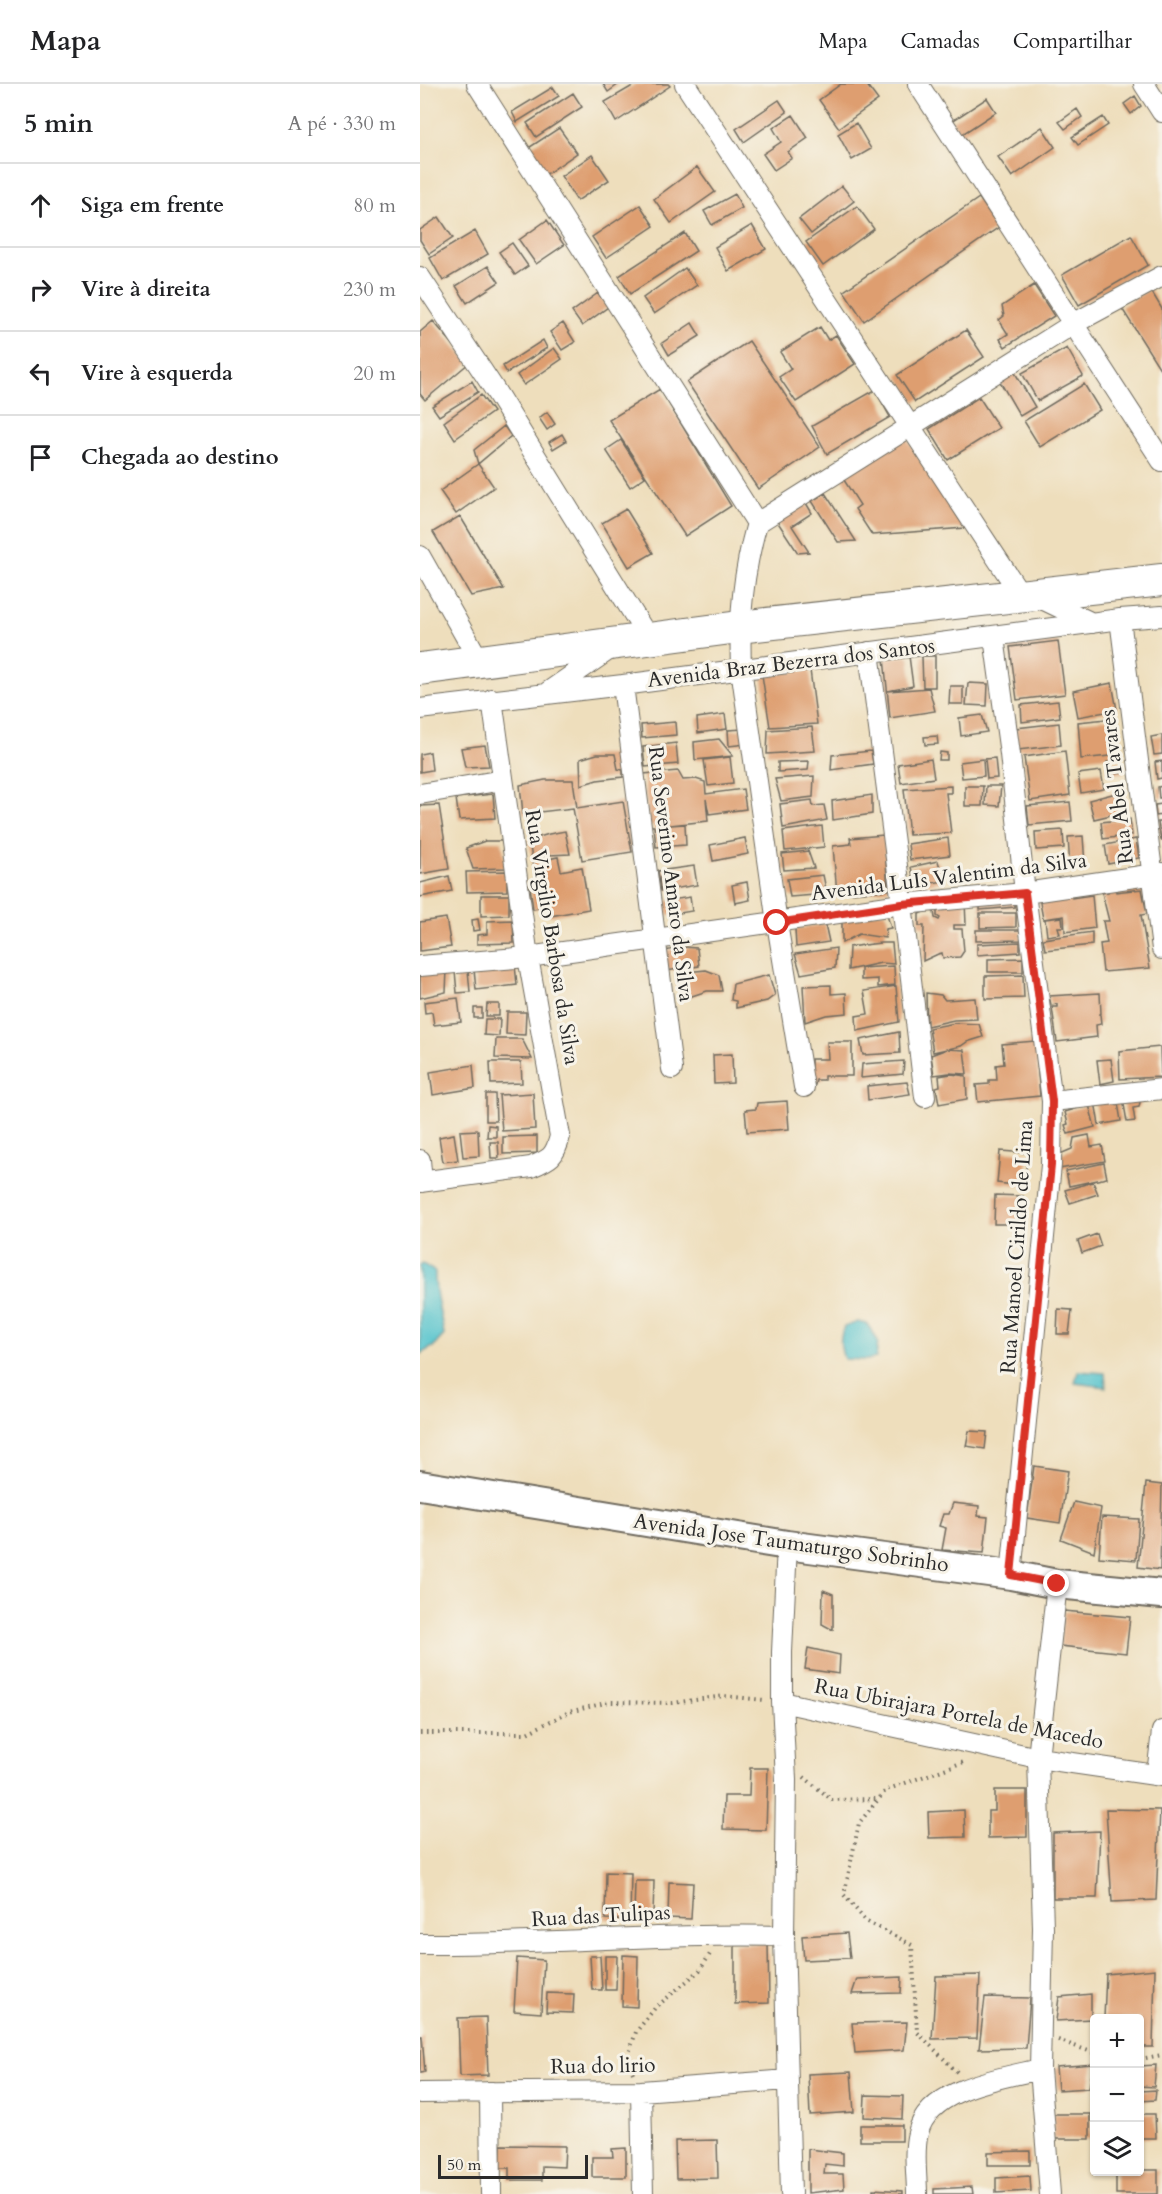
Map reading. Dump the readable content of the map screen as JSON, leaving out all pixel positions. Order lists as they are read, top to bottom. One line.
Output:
{"streets":{"main road":["Avenida Braz Bezerra dos Santos"],"street":["Rua Abel Tavares","Rua Severino Amaro da Silva","Avenida LuIs Valentim da Silva","Rua Virgilio Barbosa da Silva","Rua Manoel Cirildo de Lima","Avenida Jose Taumaturgo Sobrinho","Rua Ubirajara Portela de Macedo","Rua das Tulipas","Rua do lirio"]},"crossings":[["Avenida Braz Bezerra dos Santos","Rua Abel Tavares"],["Avenida Braz Bezerra dos Santos","Rua Severino Amaro da Silva"],["Avenida Braz Bezerra dos Santos","Rua Virgilio Barbosa da Silva"],["Avenida Braz Bezerra dos Santos","Rua Manoel Cirildo de Lima"],["Rua Abel Tavares","Avenida LuIs Valentim da Silva"],["Rua Severino Amaro da Silva","Avenida LuIs Valentim da Silva"],["Avenida LuIs Valentim da Silva","Rua Virgilio Barbosa da Silva"],["Avenida LuIs Valentim da Silva","Rua Manoel Cirildo de Lima"],["Rua Manoel Cirildo de Lima","Avenida Jose Taumaturgo Sobrinho"]],"scale_bar":"50 m","page":{"header":"Mapa","nav":["Mapa","Camadas","Compartilhar"],"heading":["5 min","A pé · 330 m"],"list":[["Siga em frente","80 m"],["Vire à direita","230 m"],["Vire à esquerda","20 m"],"Chegada ao destino"],"map_buttons":["+","−"],"scale":"50 m"}}
